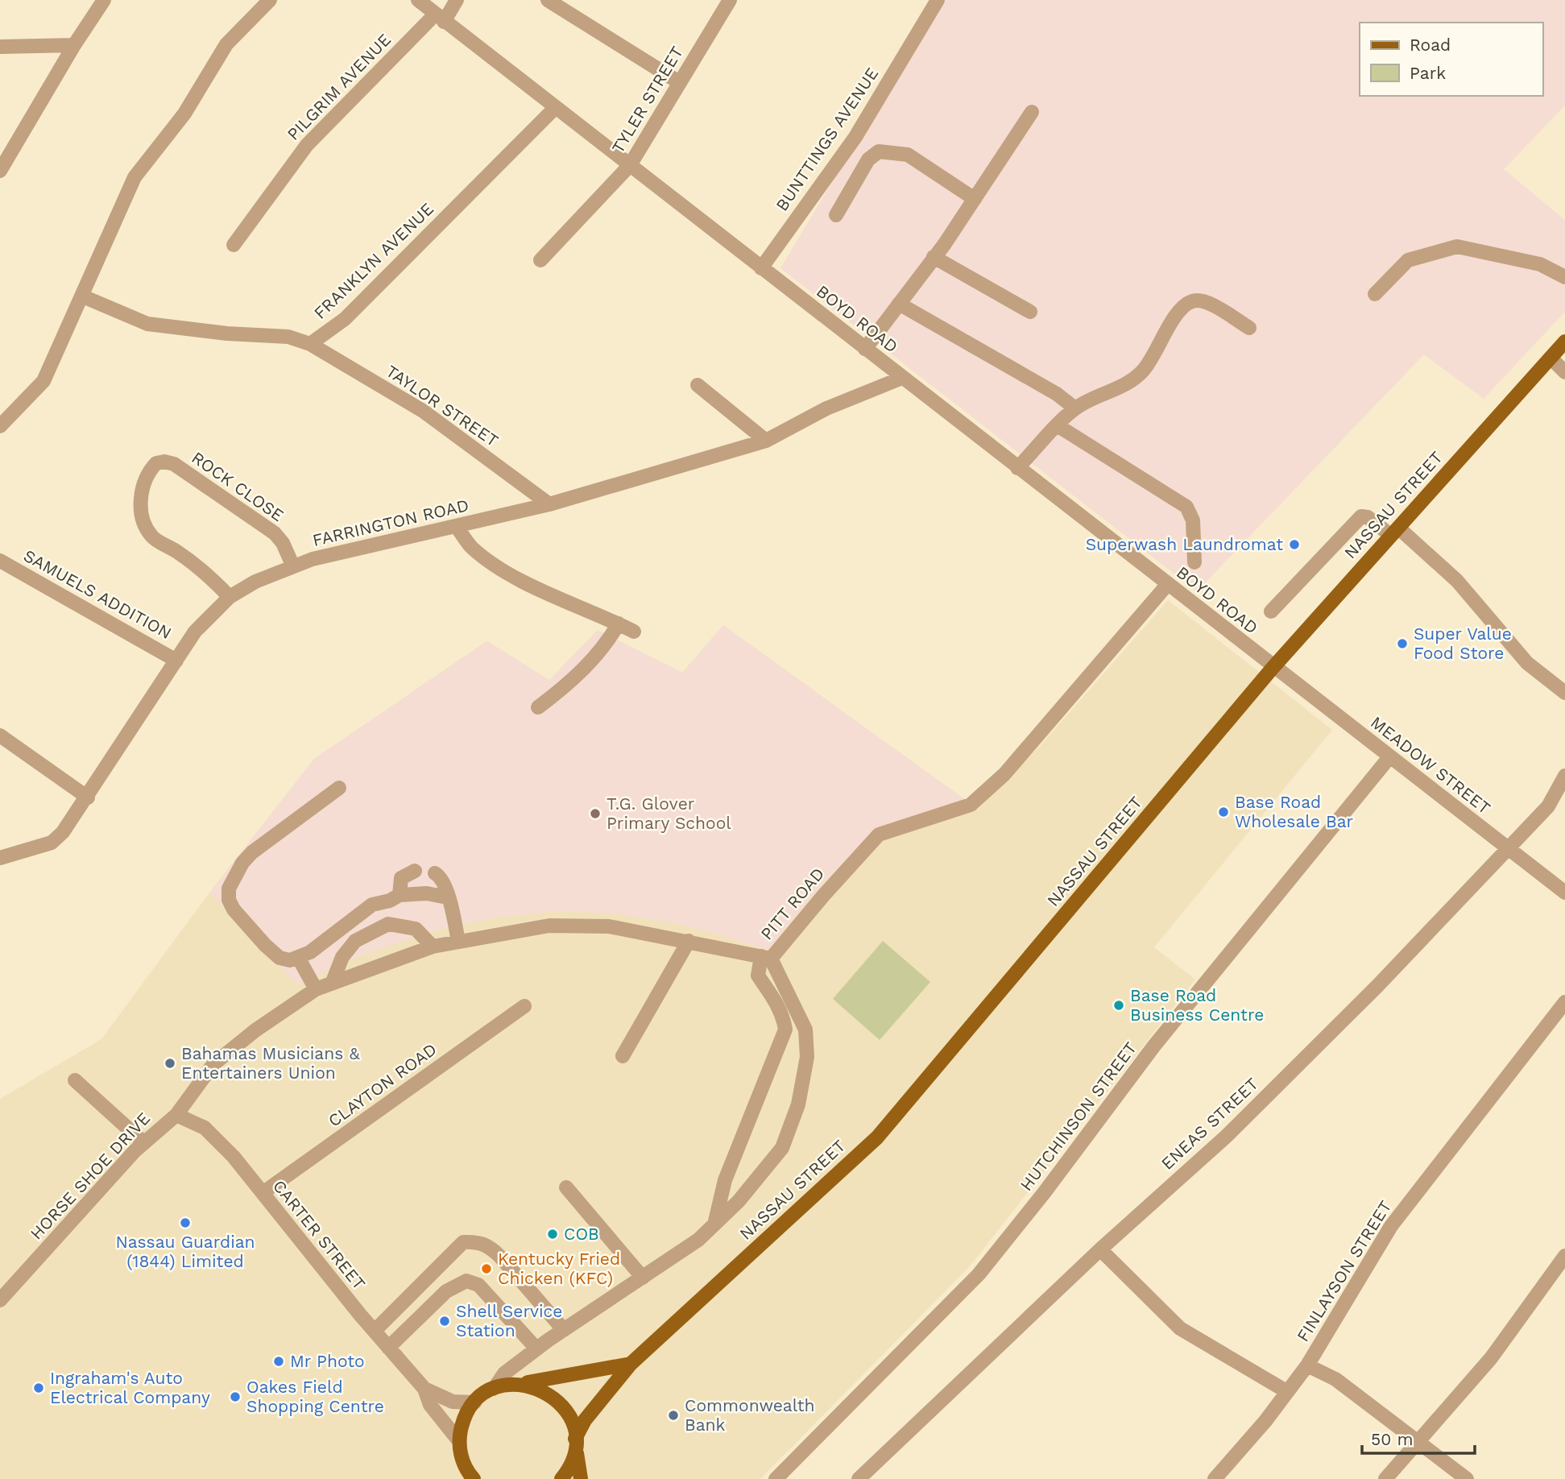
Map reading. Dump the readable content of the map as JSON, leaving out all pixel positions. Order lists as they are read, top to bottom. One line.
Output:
{"streets":{"main road":["NASSAU STREET"],"street":["PILGRIM AVENUE","TYLER STREET","BUNTTINGS AVENUE","FRANKLYN AVENUE","BOYD ROAD","TAYLOR STREET","ROCK CLOSE","FARRINGTON ROAD","SAMUELS ADDITION","MEADOW STREET","PITT ROAD","CLAYTON ROAD","HUTCHINSON STREET","ENEAS STREET","HORSE SHOE DRIVE","CARTER STREET","FINLAYSON STREET"]},"crossings":[["PILGRIM AVENUE","BOYD ROAD"],["TYLER STREET","BOYD ROAD"],["BUNTTINGS AVENUE","BOYD ROAD"],["FRANKLYN AVENUE","BOYD ROAD"],["FRANKLYN AVENUE","TAYLOR STREET"],["BOYD ROAD","NASSAU STREET"],["BOYD ROAD","FARRINGTON ROAD"],["BOYD ROAD","MEADOW STREET"],["BOYD ROAD","PITT ROAD"],["TAYLOR STREET","FARRINGTON ROAD"],["ROCK CLOSE","FARRINGTON ROAD"],["NASSAU STREET","MEADOW STREET"],["FARRINGTON ROAD","SAMUELS ADDITION"],["MEADOW STREET","HUTCHINSON STREET"],["MEADOW STREET","ENEAS STREET"],["PITT ROAD","HORSE SHOE DRIVE"],["CLAYTON ROAD","CARTER STREET"],["HORSE SHOE DRIVE","CARTER STREET"]],"places":["Superwash Laundromat","Super Value Food Store","Base Road Wholesale Bar","T.G. Glover Primary School","Base Road Business Centre","Bahamas Musicians & Entertainers Union","Nassau Guardian (1844) Limited","COB","Kentucky Fried Chicken (KFC)","Shell Service Station","Mr Photo","Ingraham's Auto Electrical Company","Oakes Field Shopping Centre","Commonwealth Bank"],"legend":["Road","Park"],"scale_bar":"50 m"}
